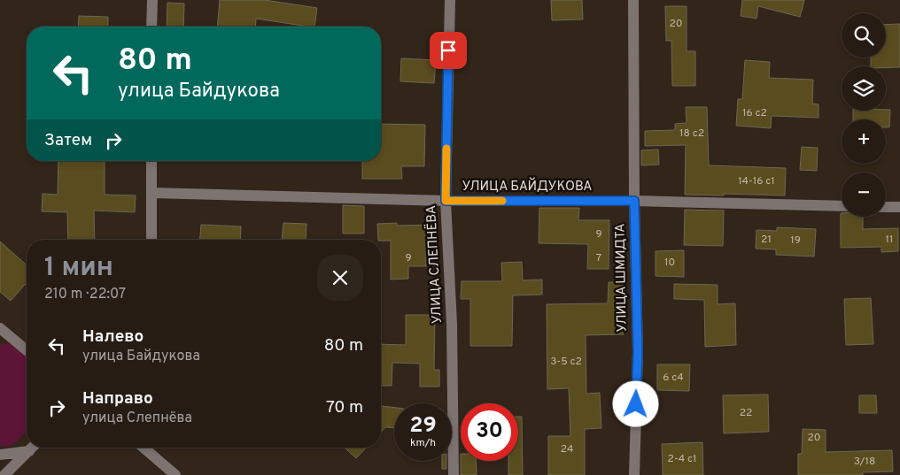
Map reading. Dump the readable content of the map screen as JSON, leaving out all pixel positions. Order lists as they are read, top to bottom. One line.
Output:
{"streets":{"street":["УЛИЦА БАЙДУКОВА","УЛИЦА СЛЕПНЁВА","УЛИЦА ШМИДТА"]},"crossings":[["УЛИЦА БАЙДУКОВА","УЛИЦА СЛЕПНЁВА"],["УЛИЦА БАЙДУКОВА","УЛИЦА ШМИДТА"]],"house_numbers":["20","16 с2","18 с2","14-16 с1","9","21","11","19","9","7","10","3-5 с2","6 с4","22","20","24","2-4 с1","3/18"],"page":{"map_buttons":["+","−"],"turn":["80 m","улица Байдукова"],"then":"Затем","heading":["1 мин","210 m · 22:07"],"list":[{"name":"Налево","note":"улица Байдукова","value":"80 m"},{"name":"Направо","note":"улица Слепнёва","value":"70 m"}],"speed":"29 km/h","limit":"30"}}
